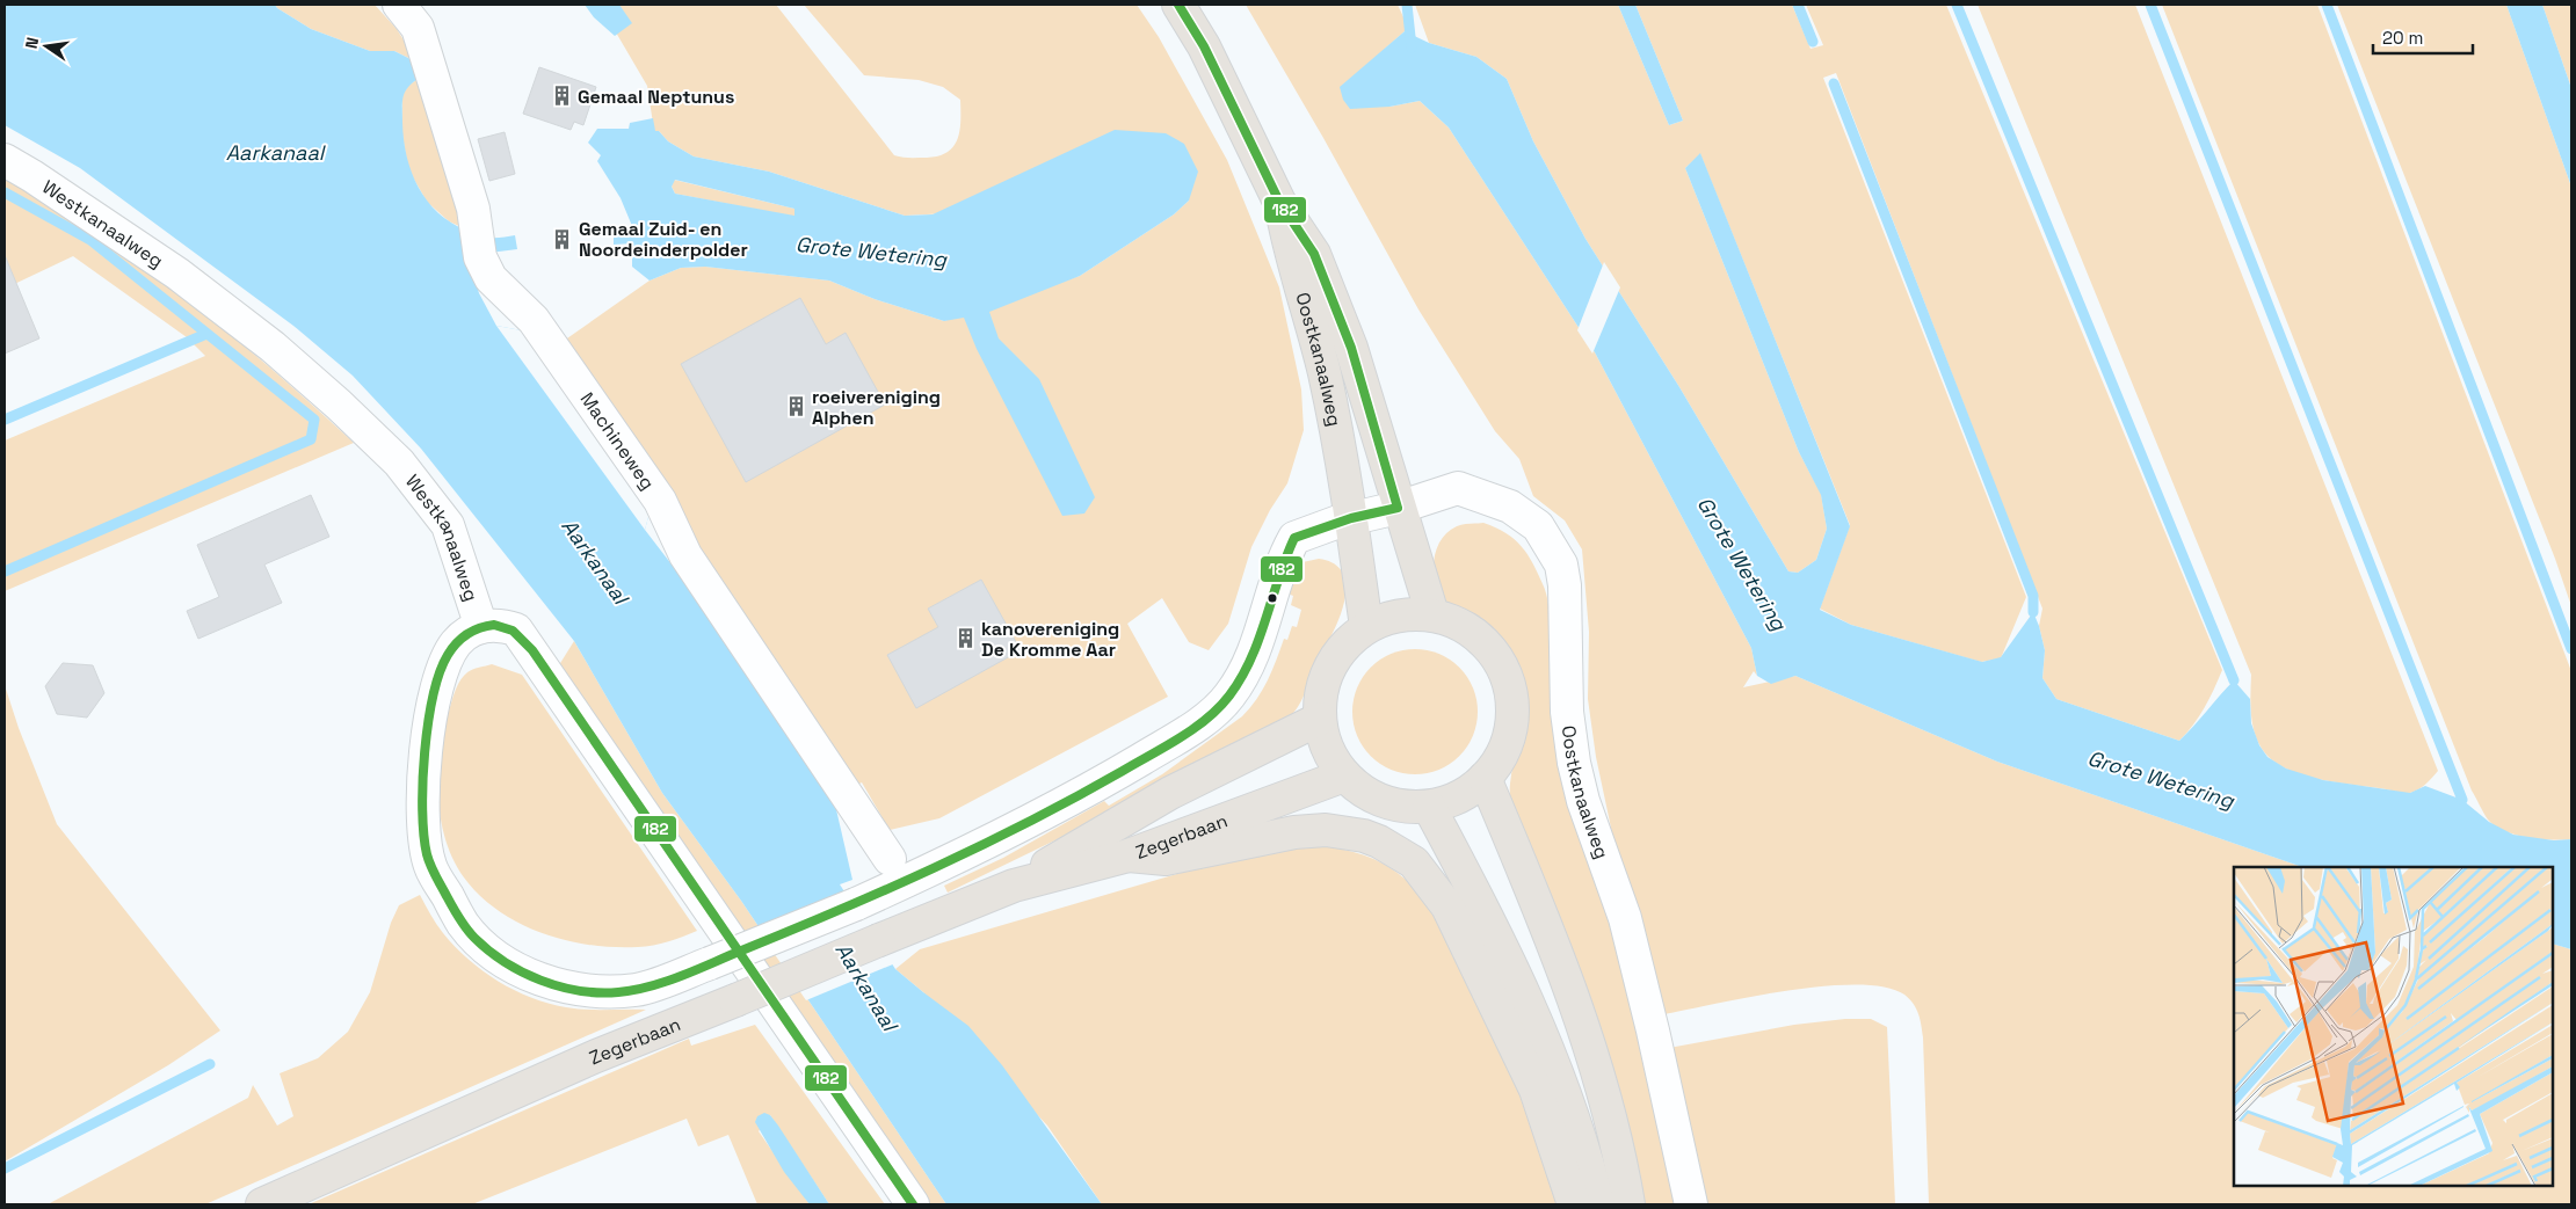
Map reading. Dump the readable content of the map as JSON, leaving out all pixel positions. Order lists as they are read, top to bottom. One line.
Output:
{"streets":{"main road":["Oostkanaalweg","Zegerbaan"],"street":["Westkanaalweg","Machineweg"]},"crossings":[["Oostkanaalweg","Zegerbaan"]],"water":["Aarkanaal","Grote Wetering"],"places":{"building":["Gemaal Neptunus","Gemaal Zuid- en Noordeinderpolder","roeivereniging Alphen","kanovereniging De Kromme Aar"]},"lines":["transit line 182"],"scale_bar":"20 m","north":"left"}
